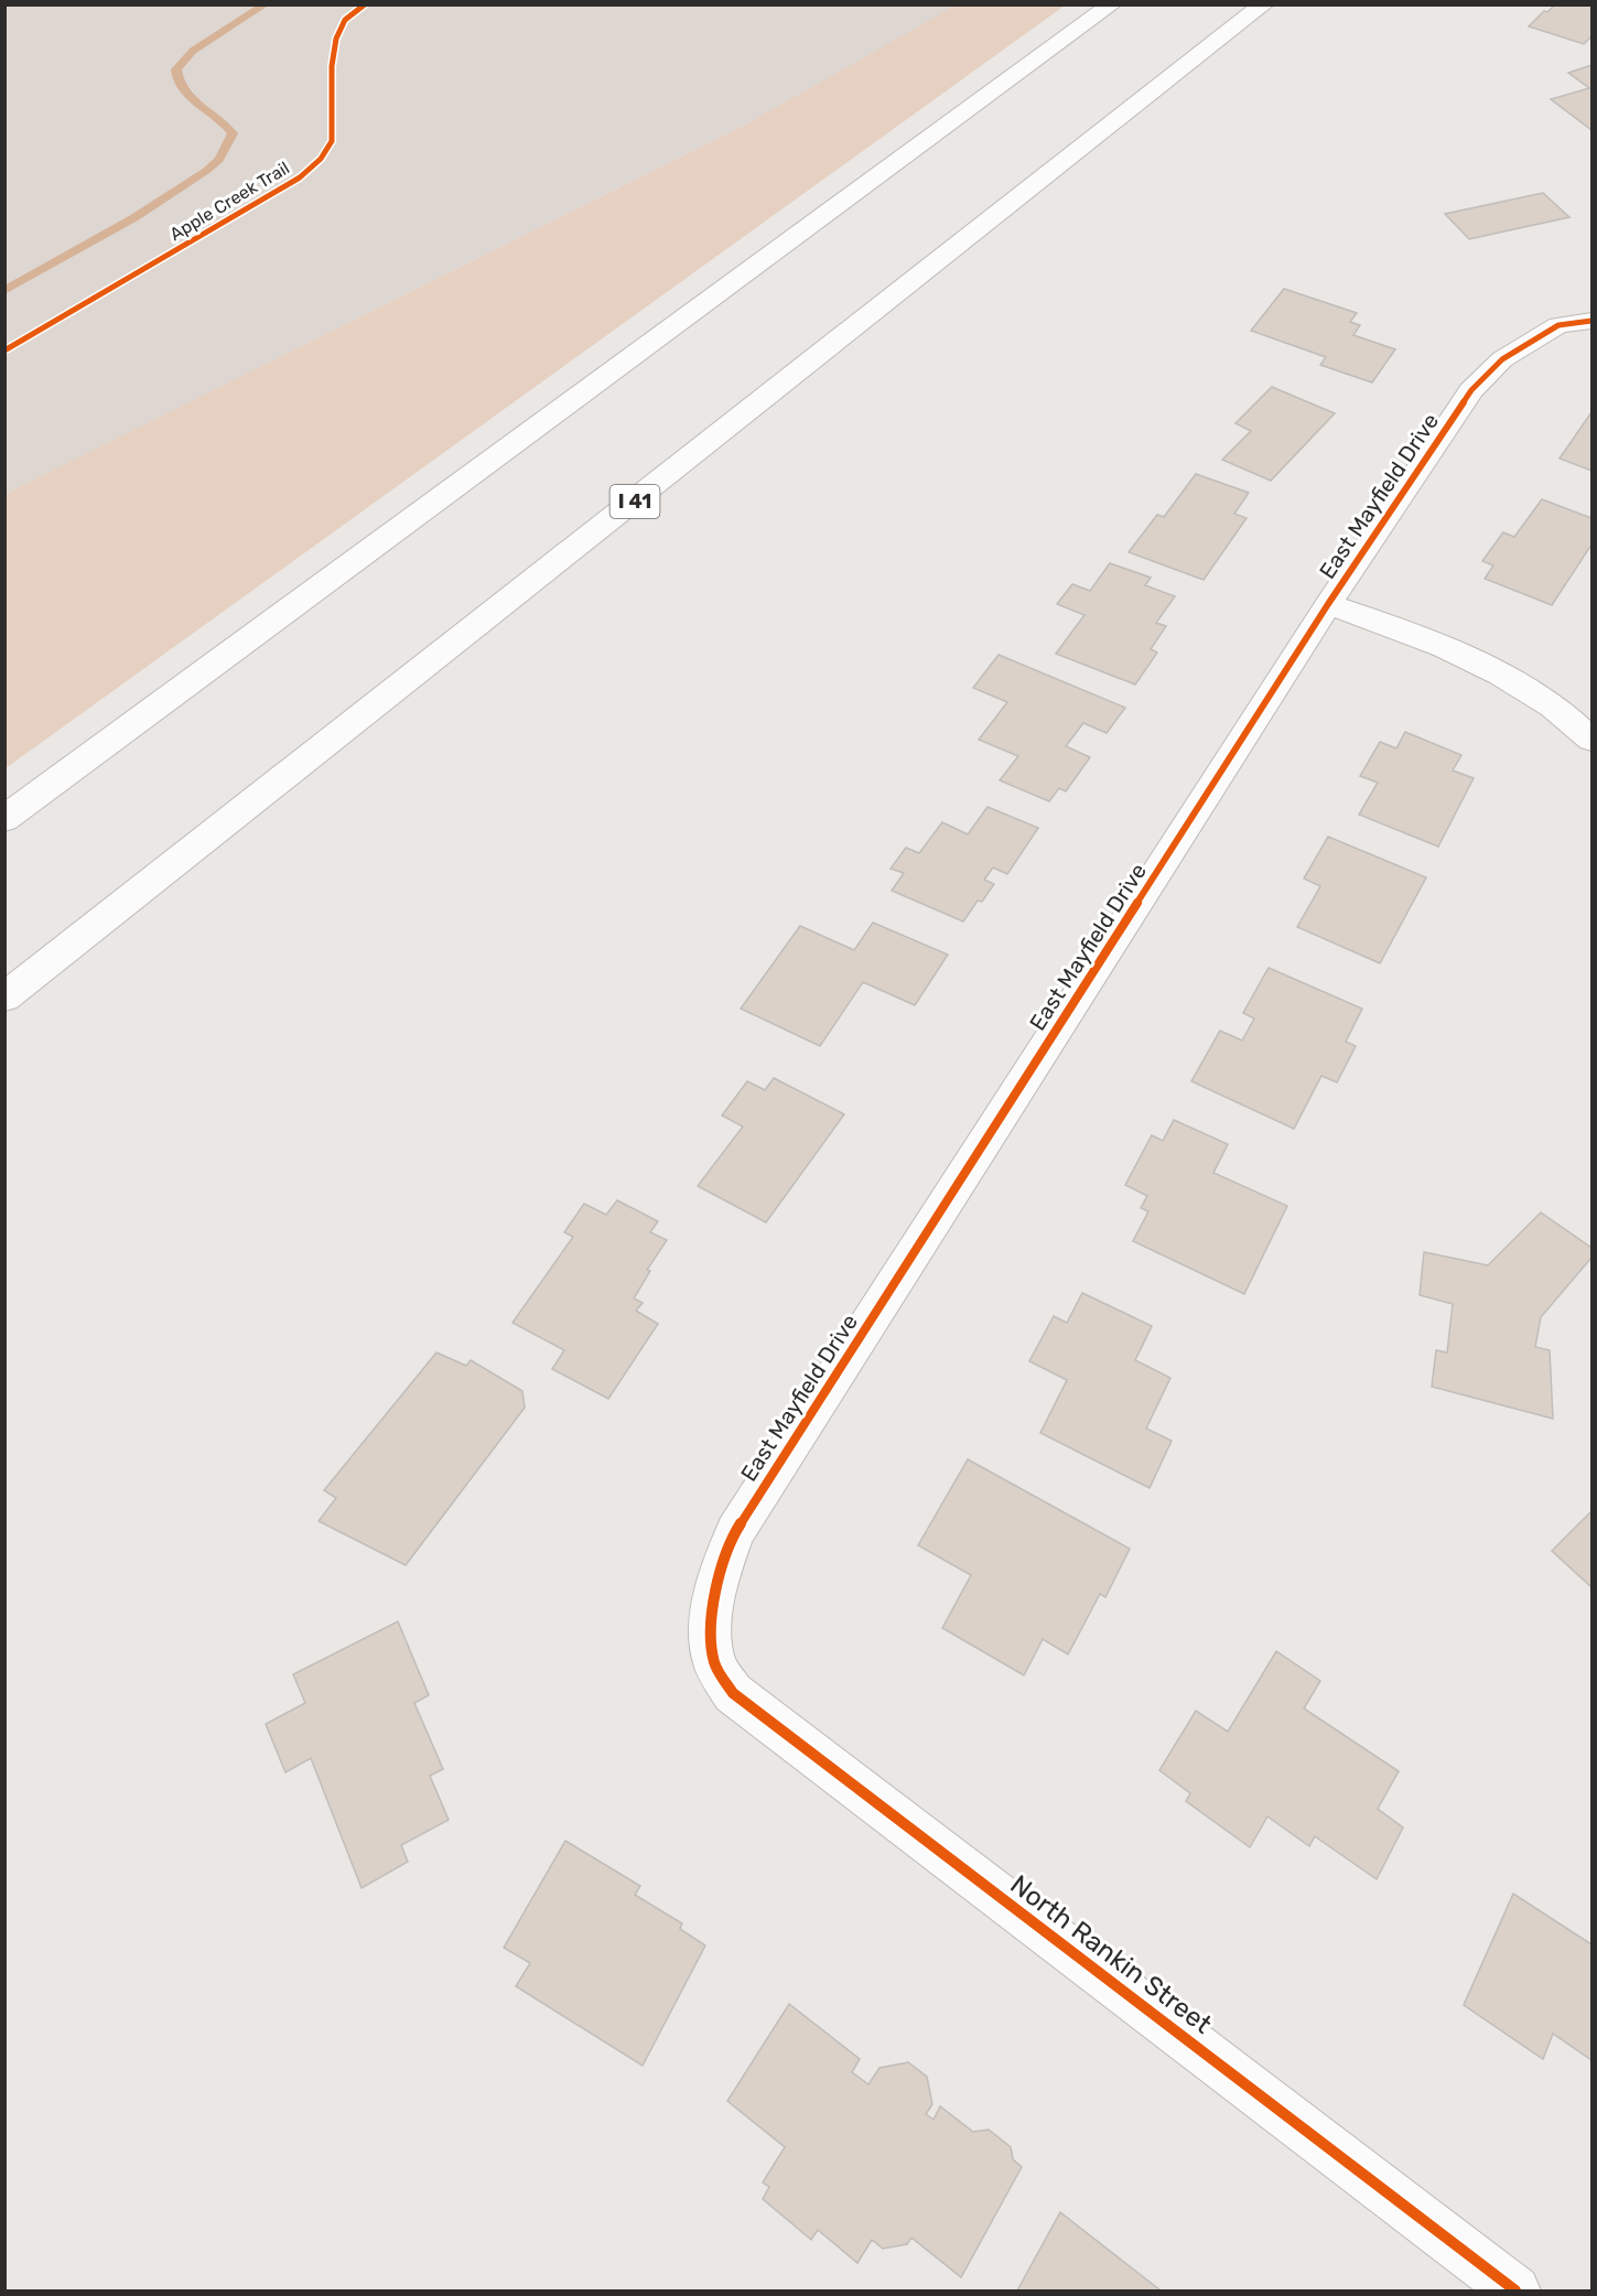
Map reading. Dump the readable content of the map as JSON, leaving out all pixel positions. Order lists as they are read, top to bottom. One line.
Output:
{"streets":{"main road":["East Mayfield Drive","I 41","North Rankin Street"],"cycle path":["Apple Creek Trail"]},"crossings":[["East Mayfield Drive","North Rankin Street"]]}
